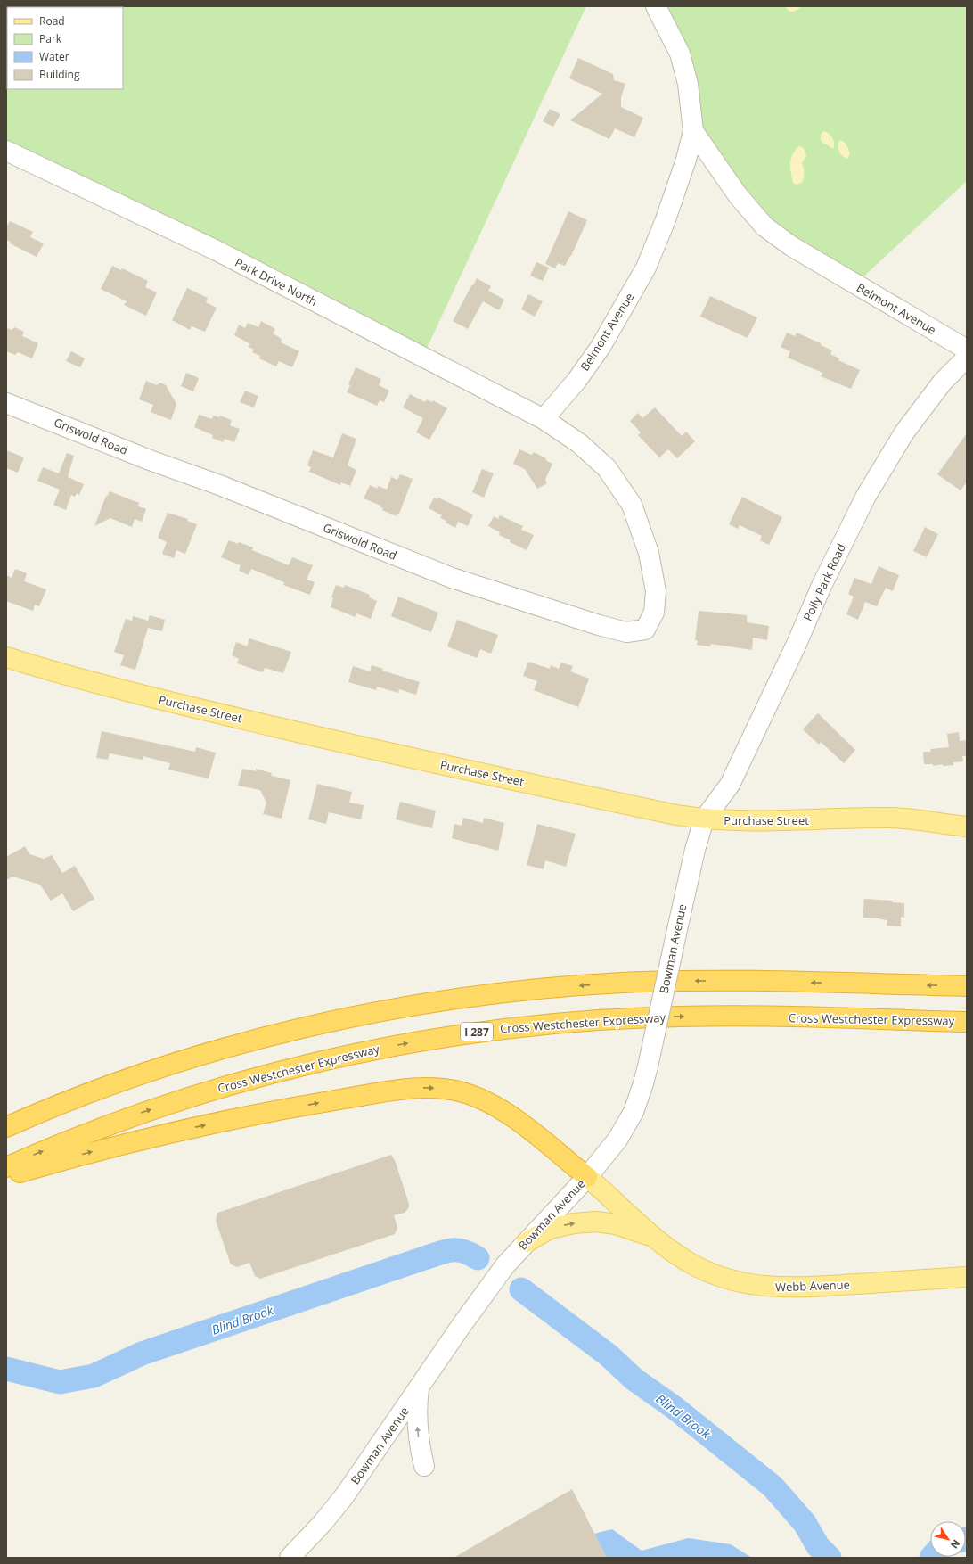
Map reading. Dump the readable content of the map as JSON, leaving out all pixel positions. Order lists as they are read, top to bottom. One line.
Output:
{"streets":{"highway":["Cross Westchester Expressway","I 287"],"main road":["Purchase Street","Webb Avenue"],"street":["Park Drive North","Belmont Avenue","Griswold Road","Polly Park Road","Bowman Avenue"]},"crossings":[["Park Drive North","Belmont Avenue"],["Park Drive North","Griswold Road"],["Belmont Avenue","Griswold Road"],["Polly Park Road","Purchase Street"],["Polly Park Road","Bowman Avenue"],["Purchase Street","Bowman Avenue"],["Bowman Avenue","Webb Avenue"]],"water":["Blind Brook"],"legend":["Road","Park","Water","Building"],"north":"bottom right"}
